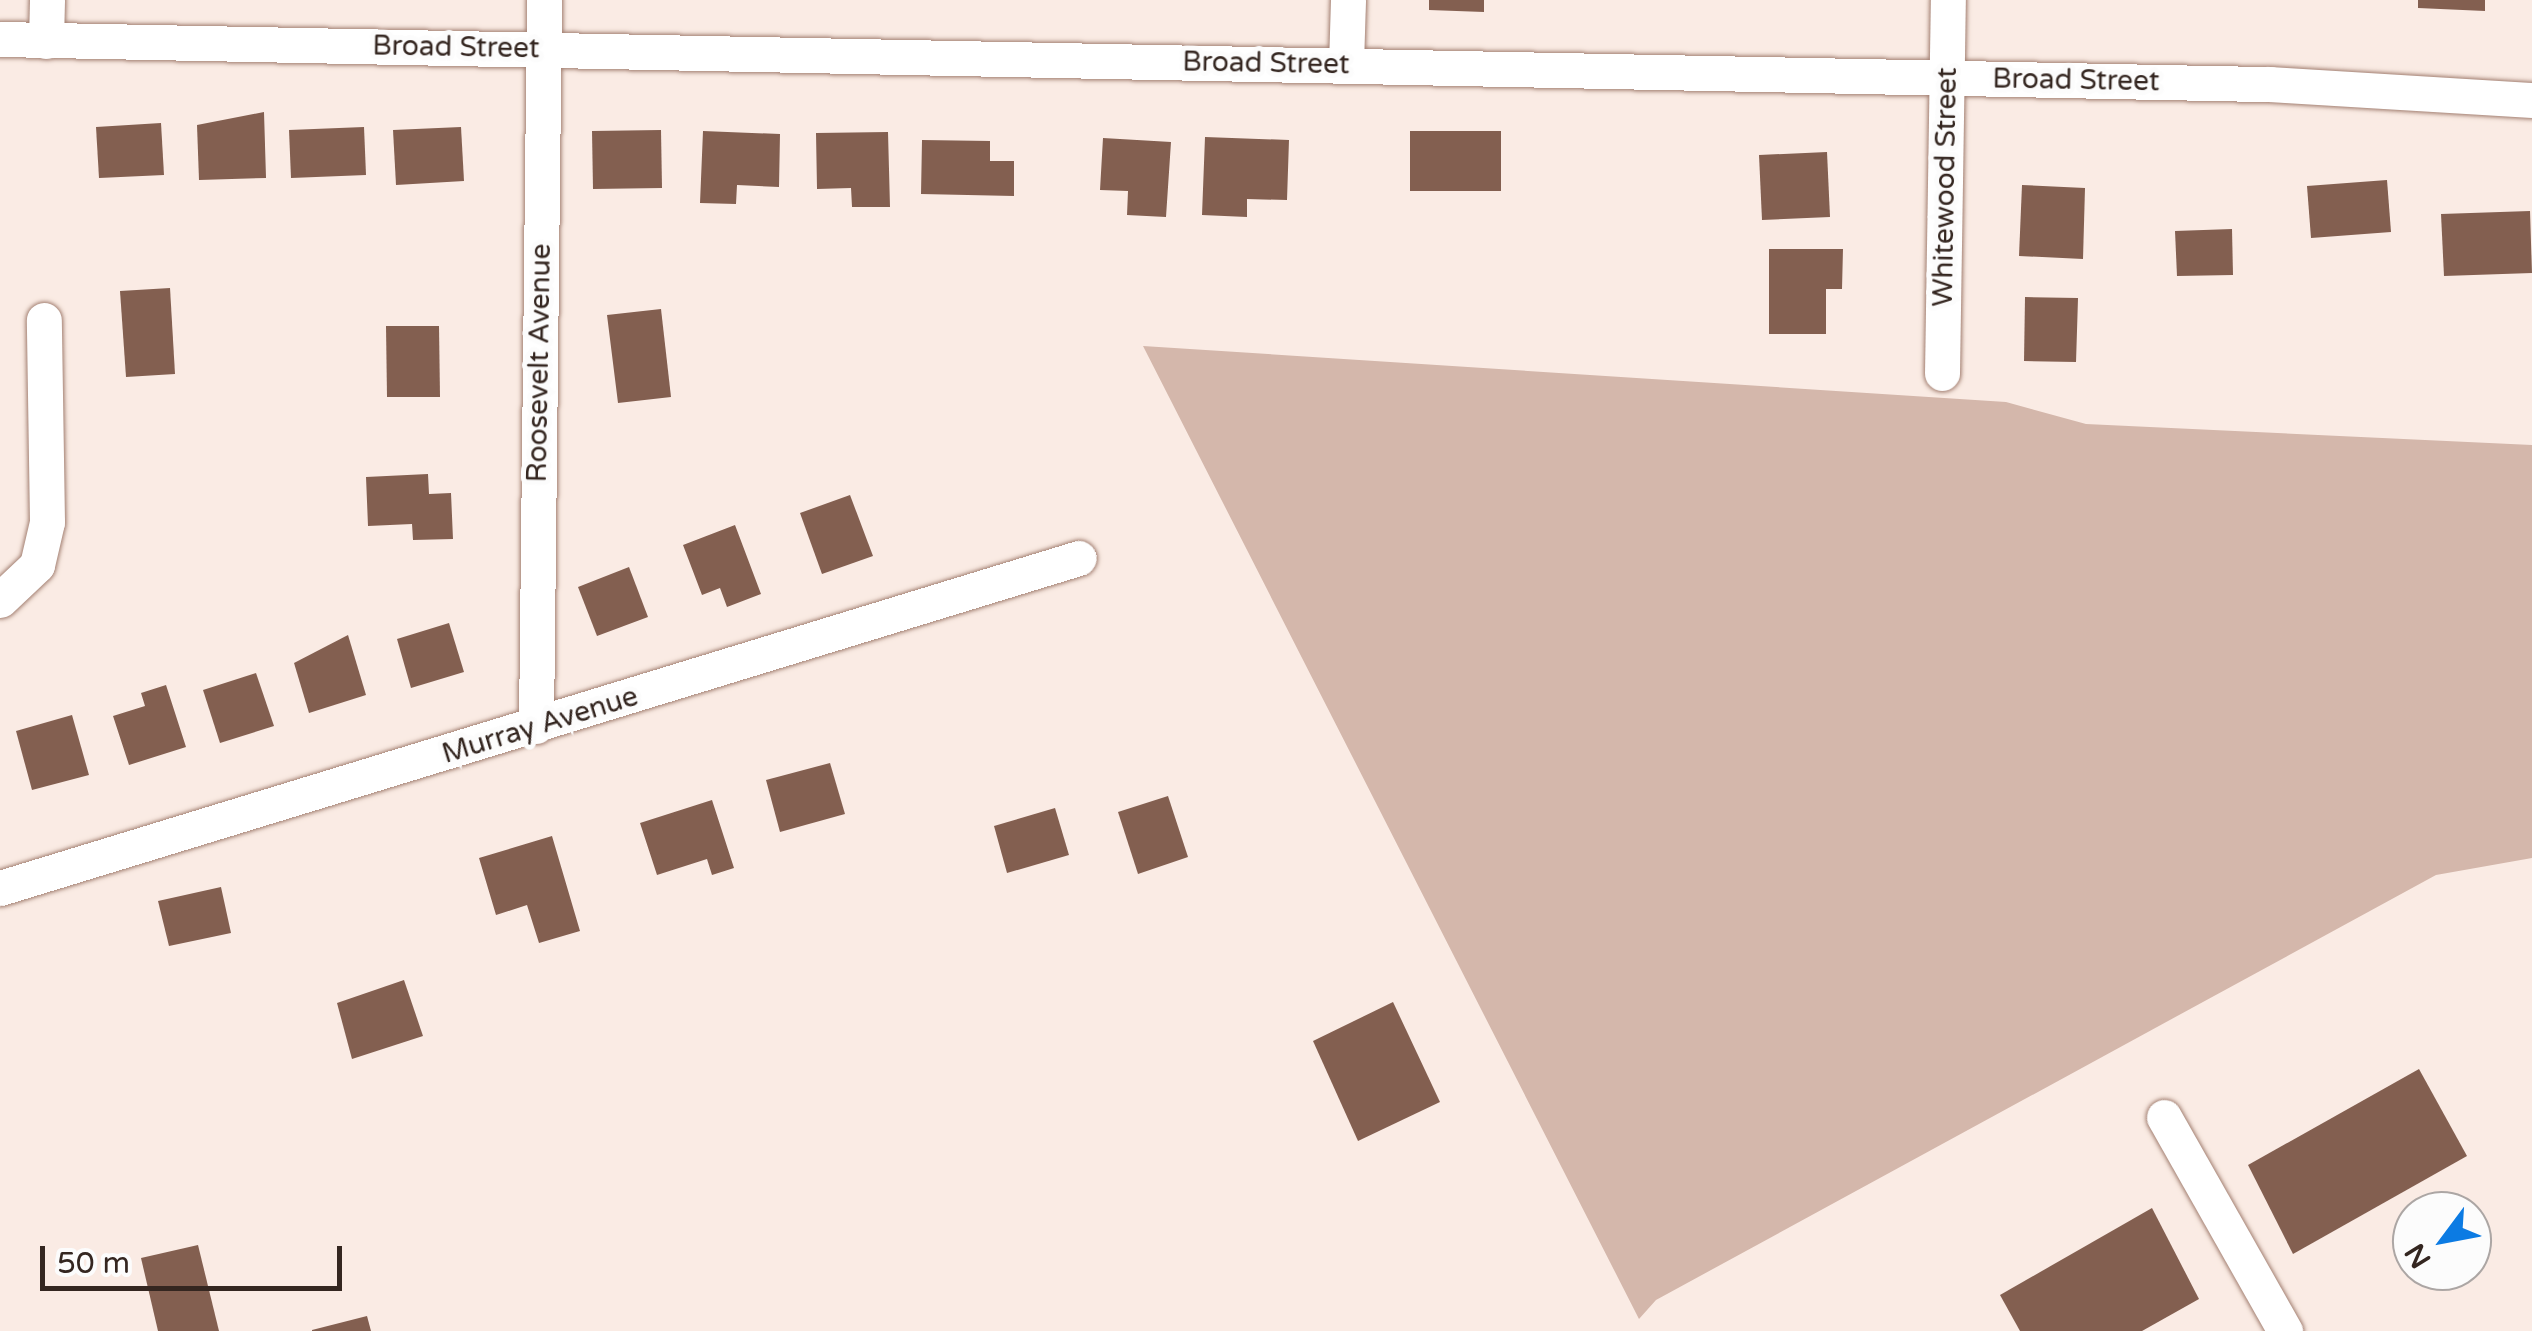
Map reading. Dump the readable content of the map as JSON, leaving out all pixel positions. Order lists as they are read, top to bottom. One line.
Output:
{"streets":{"street":["Broad Street","Whitewood Street","Roosevelt Avenue","Murray Avenue"]},"crossings":[["Broad Street","Whitewood Street"],["Broad Street","Roosevelt Avenue"],["Roosevelt Avenue","Murray Avenue"]],"scale_bar":"50 m","north":"bottom left"}
